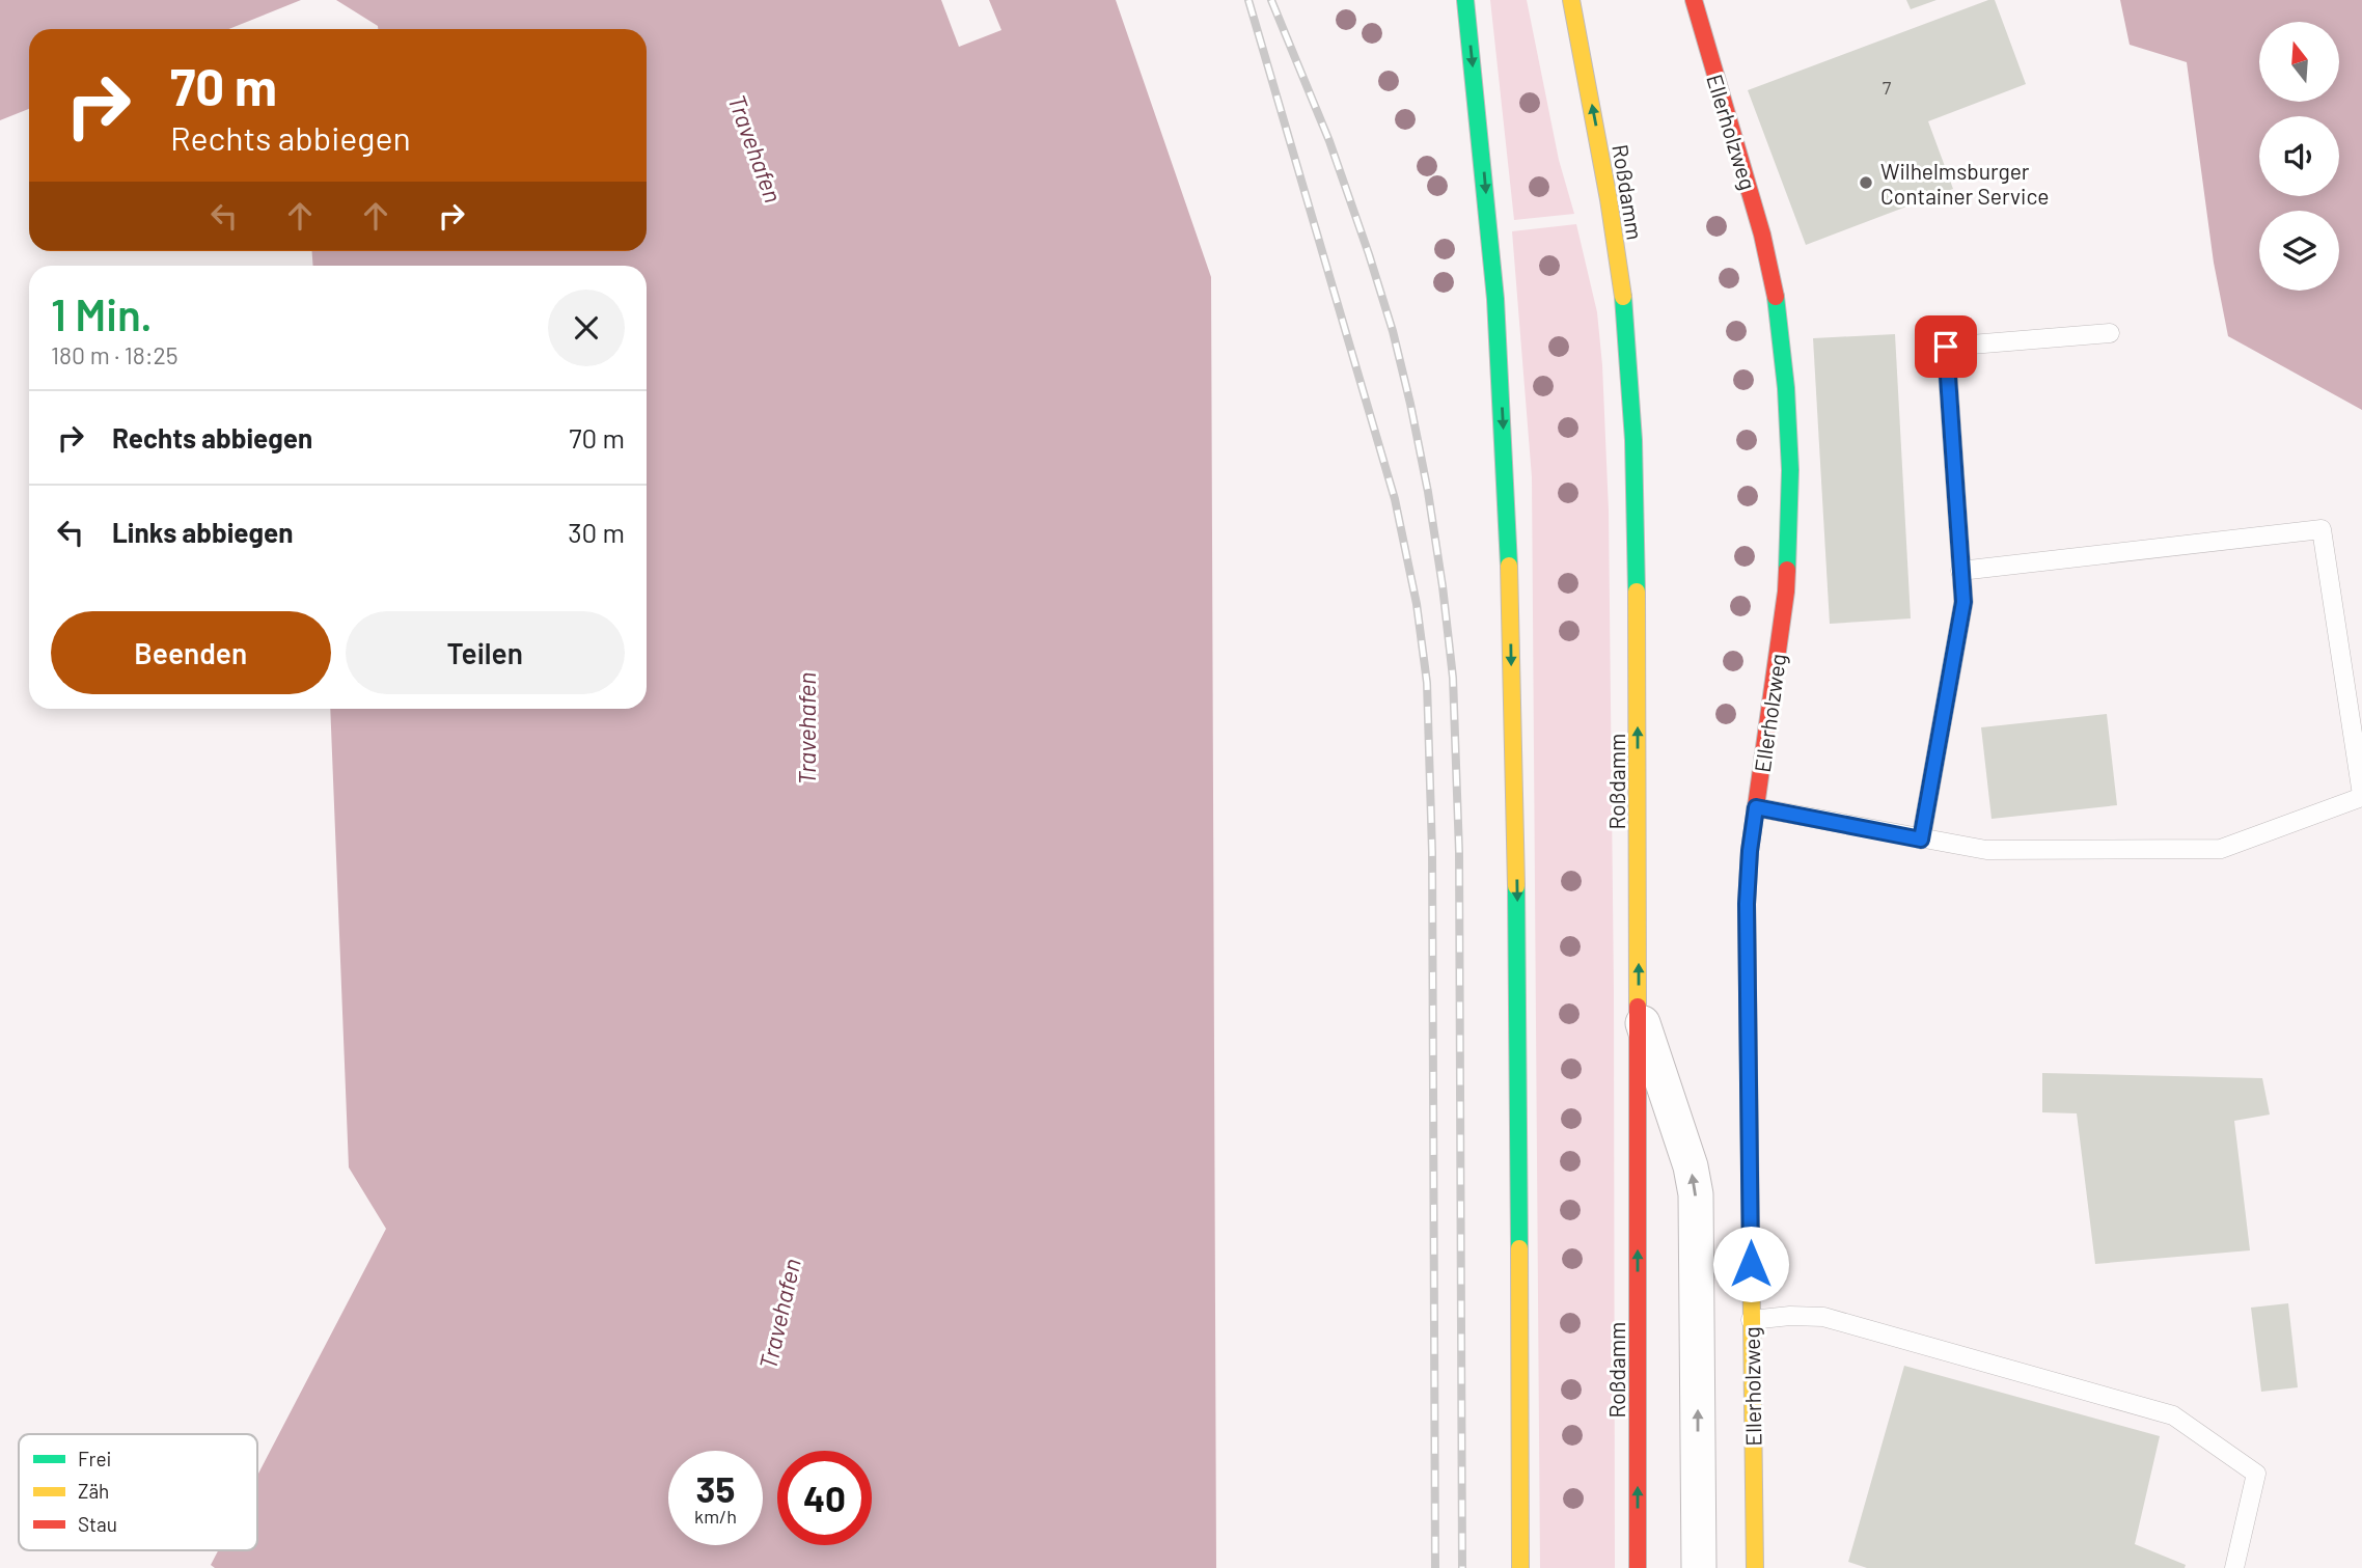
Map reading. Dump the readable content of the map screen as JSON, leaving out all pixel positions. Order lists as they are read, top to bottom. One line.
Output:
{"streets":{"main road":["Ellerholzweg","Roßdamm"]},"water":["Travehafen"],"places":["Wilhelmsburger Container Service"],"house_numbers":["7"],"legend":["Frei","Zäh","Stau"],"north":"top","page":{"turn":["70 m","Rechts abbiegen"],"heading":["1 Min.","180 m · 18:25"],"list":[{"name":"Rechts abbiegen","value":"70 m"},{"name":"Links abbiegen","value":"30 m"}],"buttons":["Beenden","Teilen"],"speed":"35 km/h","limit":"40"}}
